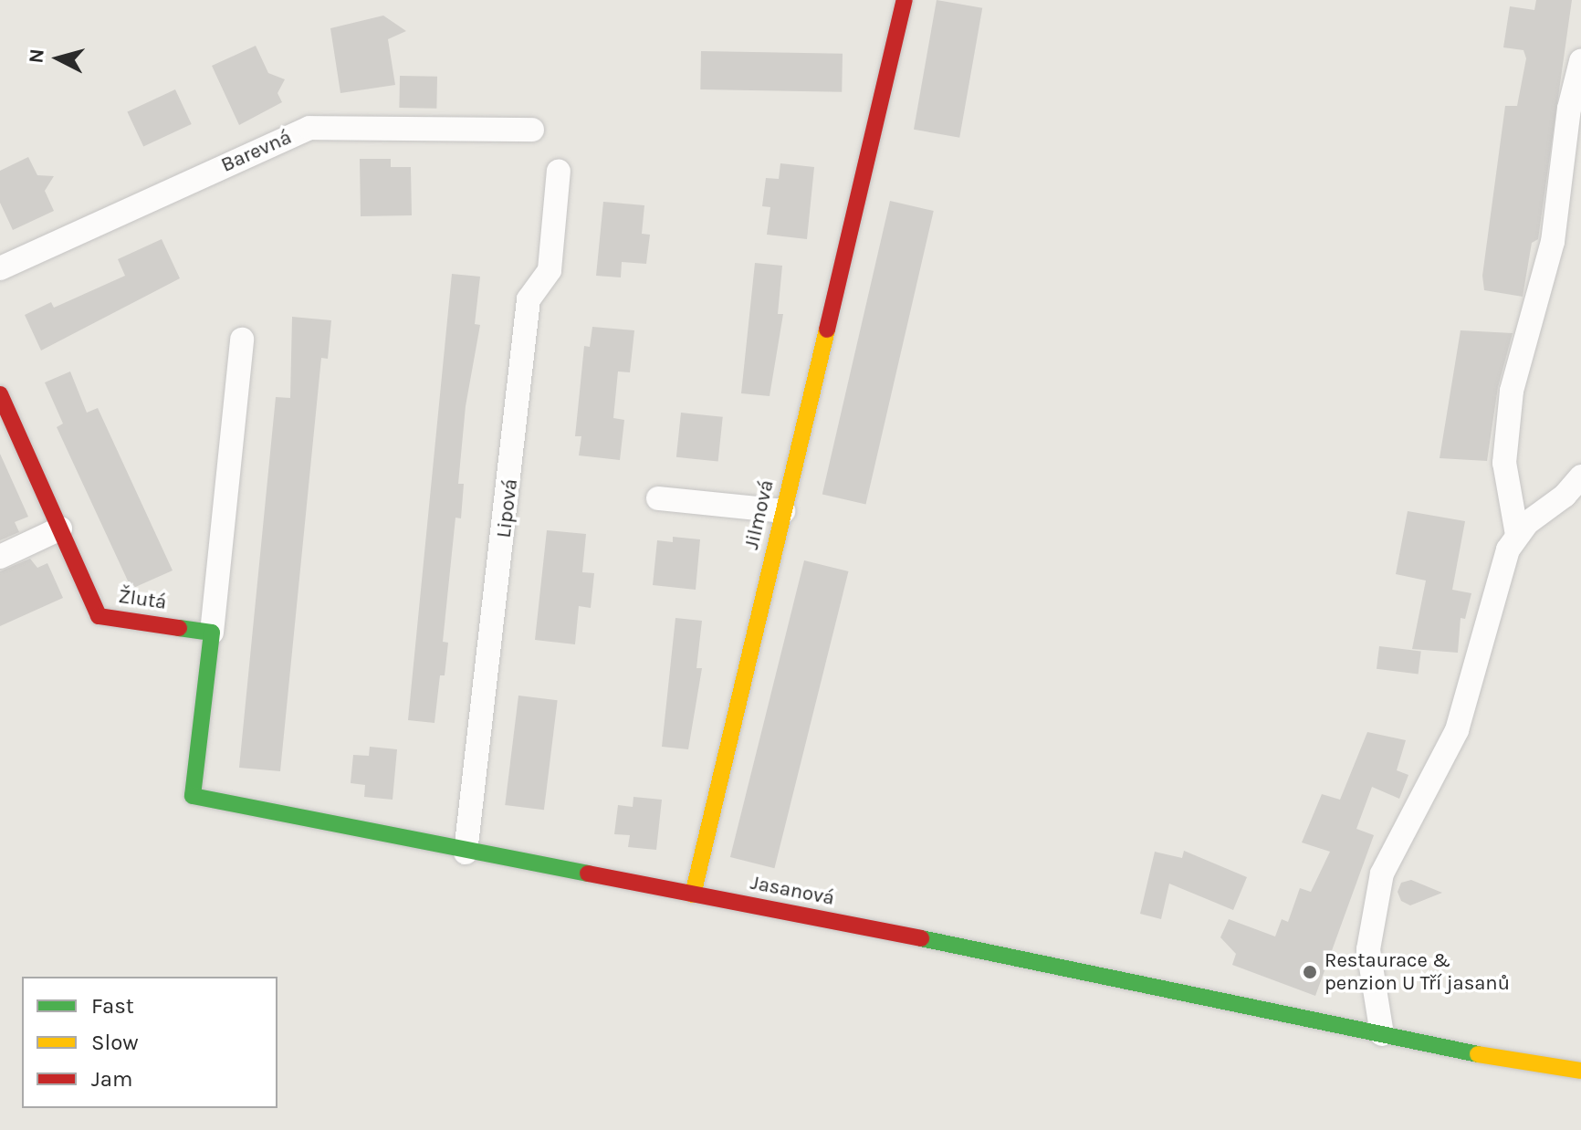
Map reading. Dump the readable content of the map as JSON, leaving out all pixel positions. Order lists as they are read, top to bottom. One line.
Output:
{"streets":{"street":["Barevná","Lipová","Jilmová","Žlutá","Jasanová"]},"crossings":[["Lipová","Jasanová"],["Jilmová","Jasanová"],["Žlutá","Jasanová"]],"places":["Restaurace & penzion U Tří jasanů"],"legend":["Fast","Slow","Jam"],"north":"left"}
